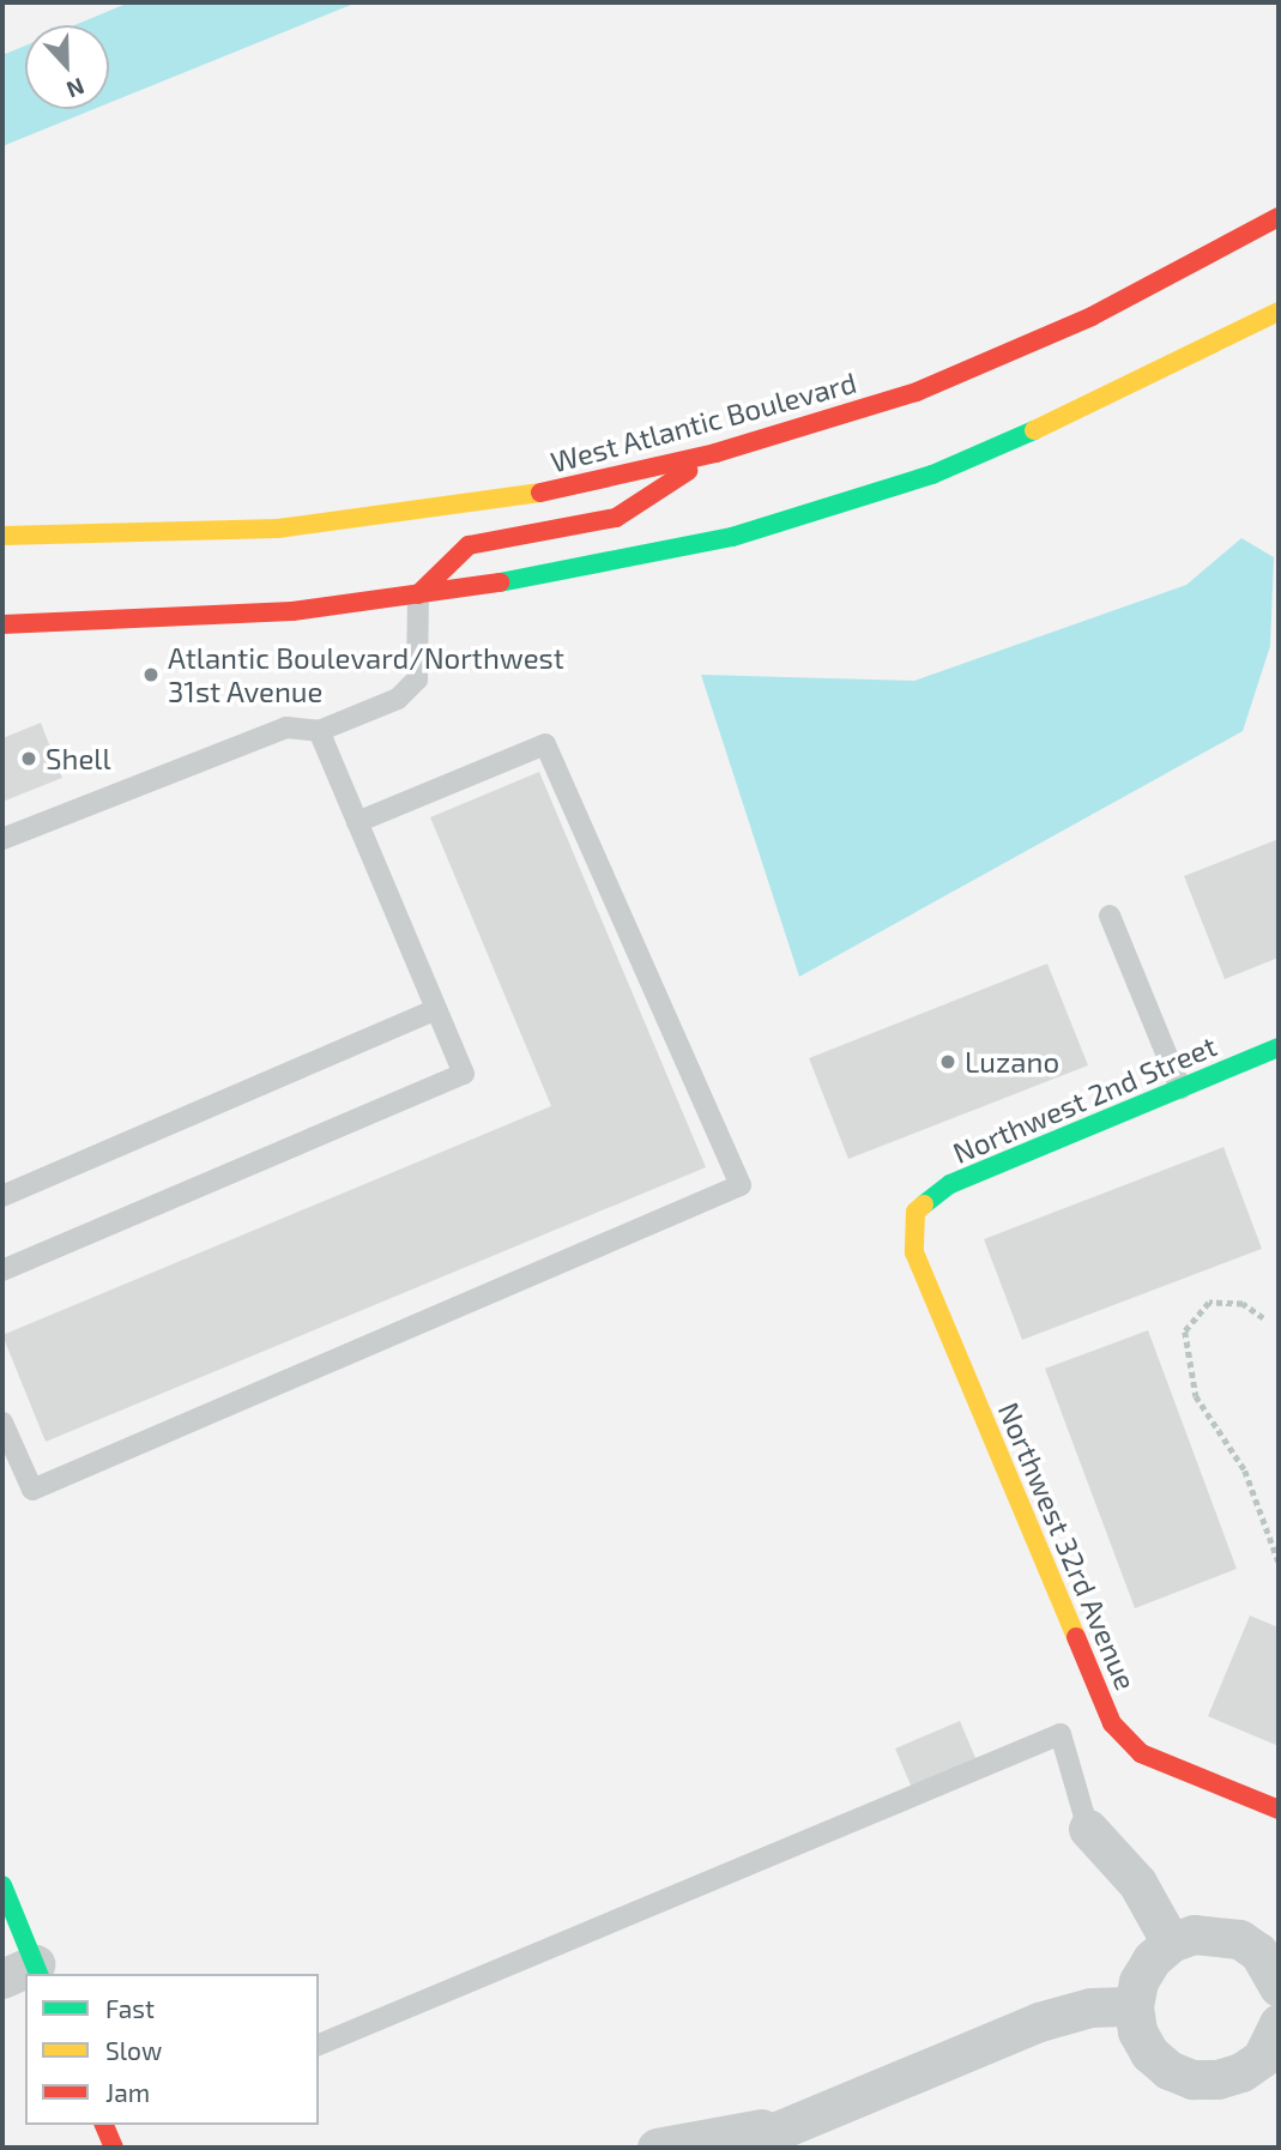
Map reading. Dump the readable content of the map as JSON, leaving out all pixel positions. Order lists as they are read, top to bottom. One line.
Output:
{"streets":{"main road":["West Atlantic Boulevard","Northwest 2nd Street","Northwest 32rd Avenue"]},"crossings":[["Northwest 2nd Street","Northwest 32rd Avenue"]],"places":["Atlantic Boulevard/Northwest 31st Avenue","Shell","Luzano"],"legend":["Fast","Slow","Jam"],"north":"bottom"}
